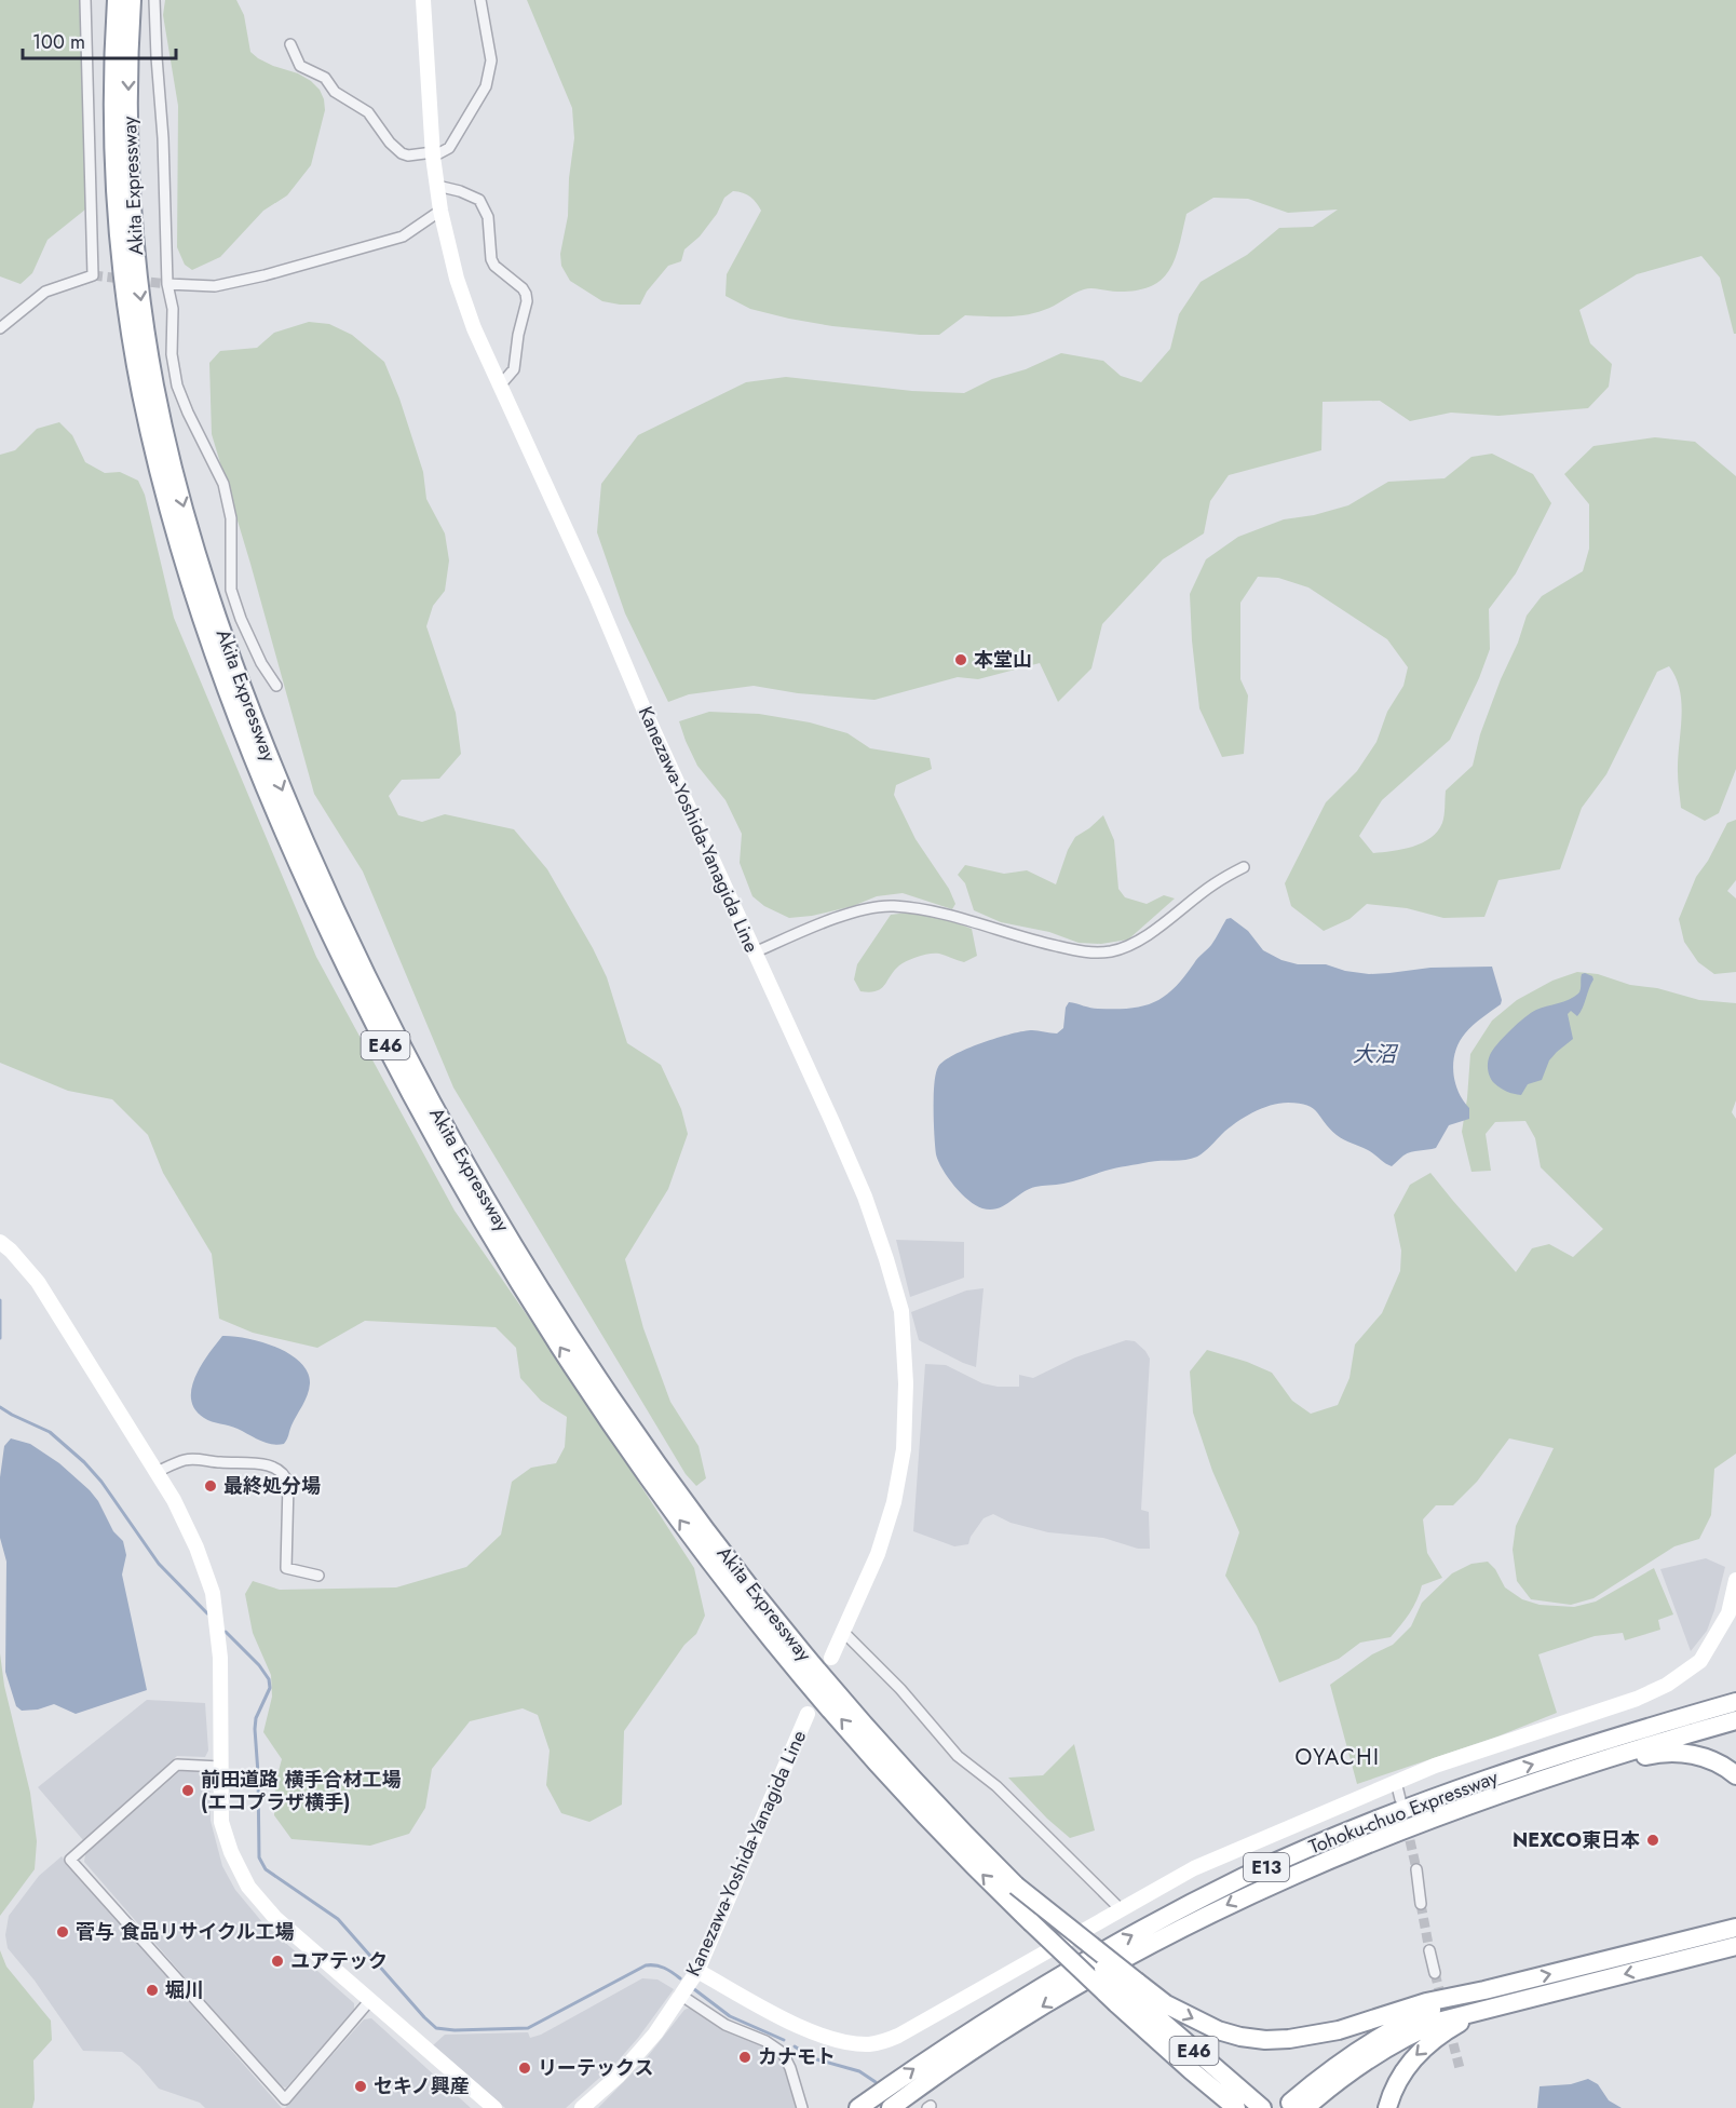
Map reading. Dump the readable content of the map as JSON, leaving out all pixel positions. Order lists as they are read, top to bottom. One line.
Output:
{"streets":{"highway":["Akita Expressway","E46","Tohoku-chuo Expressway","E13"],"street":["Kanezawa-Yoshida-Yanagida Line"]},"districts":["OYACHI"],"water":["大沼"],"places":["本堂山","最終処分場","前田道路 横手合材工場 (エコプラザ横手)","NEXCO東日本","菅与 食品リサイクル工場","ユアテック","堀川","カナモト","リーテックス","セキノ興産"],"scale_bar":"100 m"}
